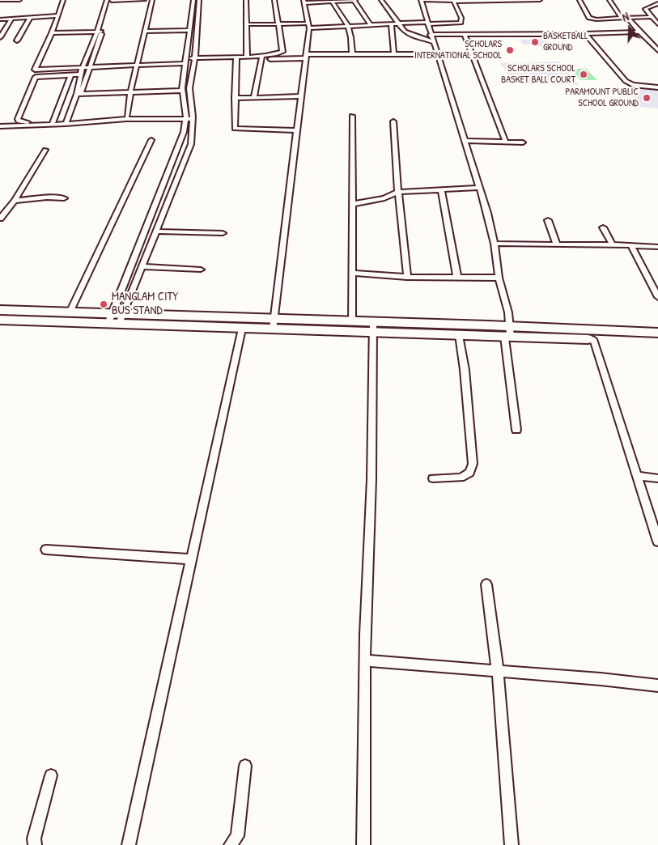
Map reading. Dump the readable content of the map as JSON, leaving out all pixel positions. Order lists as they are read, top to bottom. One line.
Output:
{"places":["BASKETBALL GROUND","SCHOLARS INTERNATIONAL SCHOOL","SCHOLARS SCHOOL BASKET BALL COURT","PARAMOUNT PUBLIC SCHOOL GROUND","MANGLAM CITY BUS STAND"],"north":"top"}
